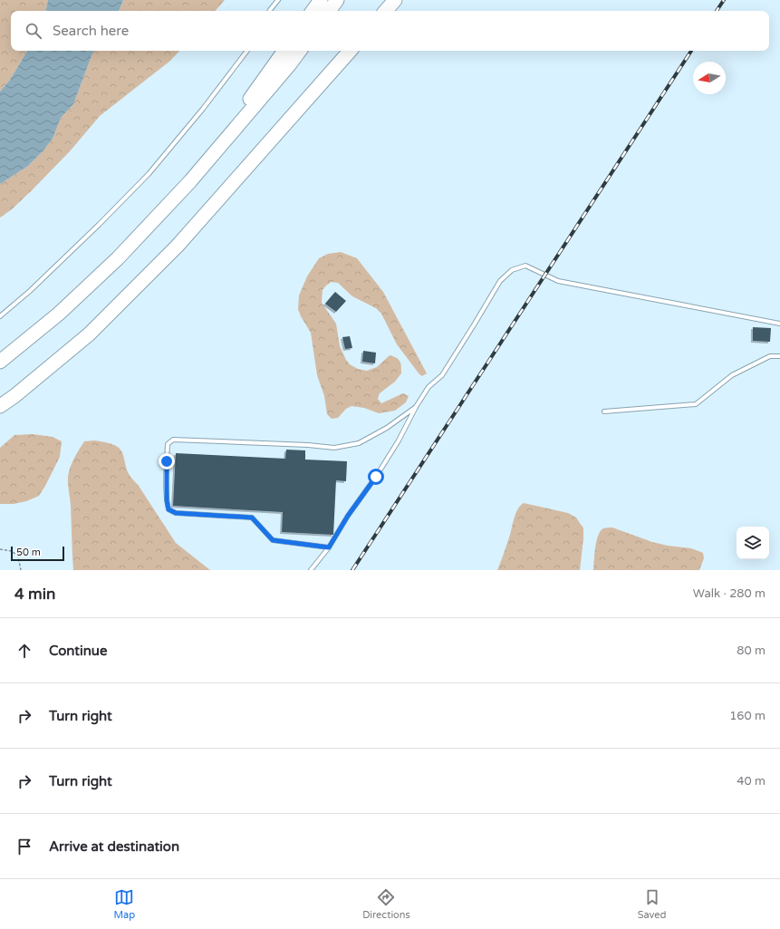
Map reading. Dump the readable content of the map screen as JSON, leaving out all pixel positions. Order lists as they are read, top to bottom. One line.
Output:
{"scale_bar":"50 m","north":"left","page":{"search":"Search here","scale":"50 m","heading":["4 min","Walk · 280 m"],"list":[["Continue","80 m"],["Turn right","160 m"],["Turn right","40 m"],"Arrive at destination"],"nav":["Map","Directions","Saved"]}}
